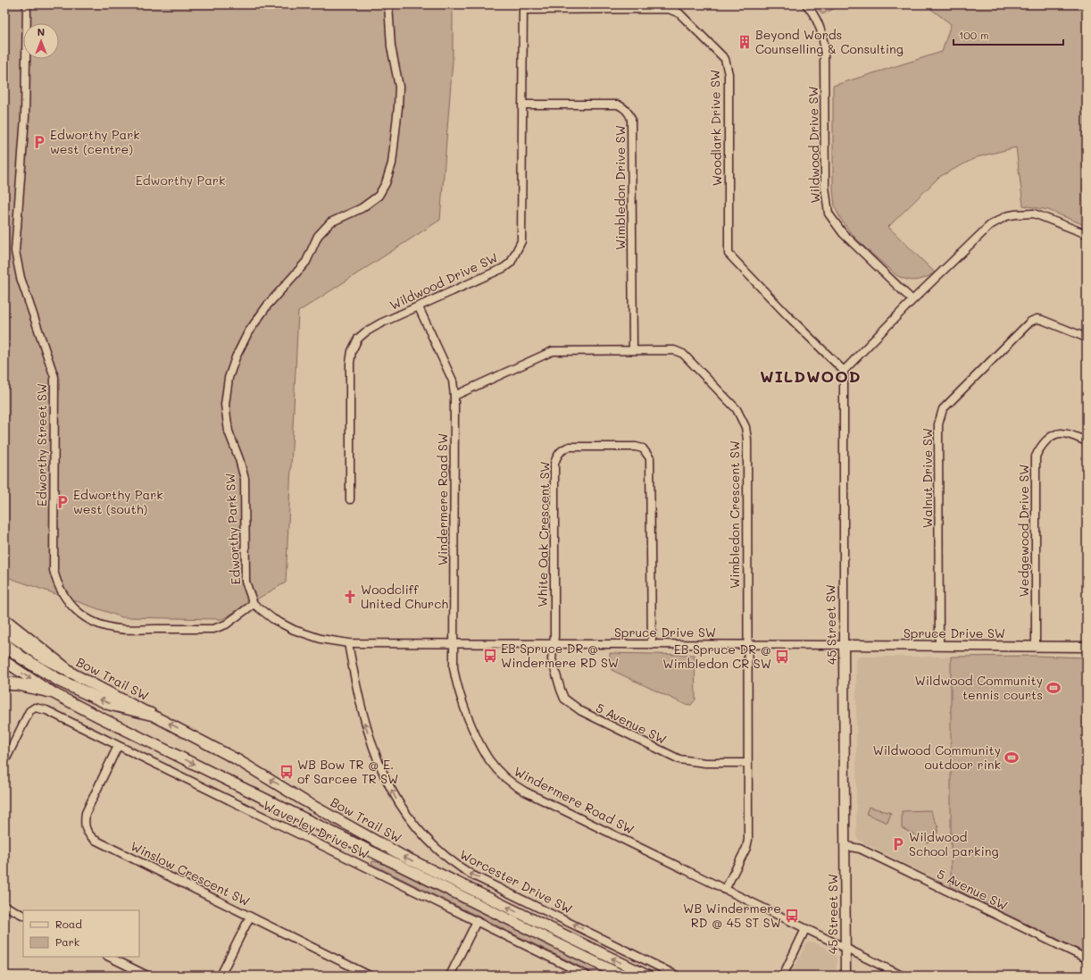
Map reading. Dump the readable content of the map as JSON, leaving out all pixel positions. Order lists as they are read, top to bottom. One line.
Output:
{"streets":{"main road":["Bow Trail SW"],"street":["Woodlark Drive SW","Wildwood Drive SW","Wimbledon Drive SW","Edworthy Street SW","Walnut Drive SW","Windermere Road SW","Wimbledon Crescent SW","Edworthy Park SW","Wedgewood Drive SW","White Oak Crescent SW","45 Street SW","Spruce Drive SW","5 Avenue SW","Waverley Drive SW","Winslow Crescent SW","Worcester Drive SW"]},"crossings":[["Woodlark Drive SW","Wildwood Drive SW"],["Woodlark Drive SW","45 Street SW"],["Wildwood Drive SW","Wimbledon Drive SW"],["Wildwood Drive SW","Windermere Road SW"],["Wimbledon Drive SW","Wimbledon Crescent SW"],["Edworthy Street SW","Edworthy Park SW"],["Edworthy Street SW","Spruce Drive SW"],["Walnut Drive SW","Spruce Drive SW"],["Windermere Road SW","Wimbledon Crescent SW"],["Windermere Road SW","45 Street SW"],["Windermere Road SW","Spruce Drive SW"],["Wimbledon Crescent SW","Spruce Drive SW"],["Wimbledon Crescent SW","5 Avenue SW"],["Edworthy Park SW","Spruce Drive SW"],["Wedgewood Drive SW","Spruce Drive SW"],["White Oak Crescent SW","Spruce Drive SW"],["White Oak Crescent SW","5 Avenue SW"],["45 Street SW","Spruce Drive SW"],["45 Street SW","5 Avenue SW"],["Spruce Drive SW","5 Avenue SW"],["Spruce Drive SW","Worcester Drive SW"],["Waverley Drive SW","Winslow Crescent SW"]],"one_way":["Worcester Drive SW"],"districts":["WILDWOOD"],"parks":["Edworthy Park"],"places":{"building":["Beyond Words Counselling & Consulting"],"parking":["Edworthy Park west (centre)","Edworthy Park west (south)","Wildwood School parking"],"church":["Woodcliff United Church"],"bus stop":["EB Spruce DR @ Windermere RD SW","EB Spruce DR @ Wimbledon CR SW","WB Bow TR @ E. of Sarcee TR SW","WB Windermere RD @ 45 ST SW"],"sports":["Wildwood Community tennis courts","Wildwood Community outdoor rink"]},"legend":["Road","Park"],"scale_bar":"100 m","north":"top"}
